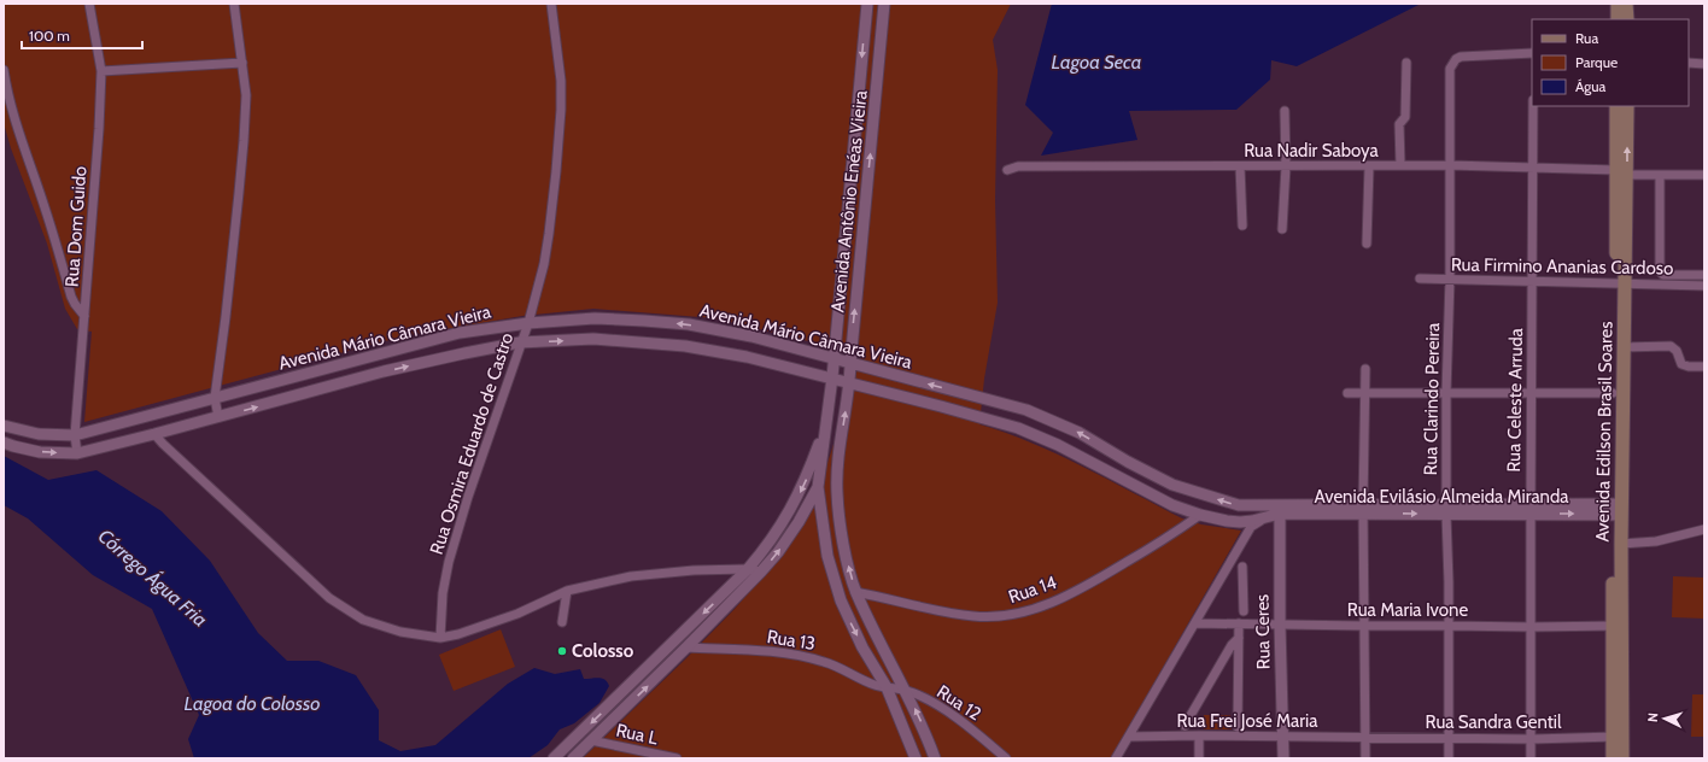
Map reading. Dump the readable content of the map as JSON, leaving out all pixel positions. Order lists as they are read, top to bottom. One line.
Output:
{"streets":{"main road":["Avenida Edilson Brasil Soares"],"street":["Rua Nadir Saboya","Avenida Antônio Enéas Vieira","Rua Dom Guido","Rua Firmino Ananias Cardoso","Avenida Mário Câmara Vieira","Rua Clarindo Pereira","Rua Celeste Arruda","Rua Osmira Eduardo de Castro","Avenida Evilásio Almeida Miranda","Rua 14","Rua Maria Ivone","Rua Ceres","Rua 13","Rua 12","Rua Frei José Maria","Rua Sandra Gentil","Rua L"]},"crossings":[["Rua Nadir Saboya","Rua Clarindo Pereira"],["Rua Nadir Saboya","Rua Celeste Arruda"],["Rua Nadir Saboya","Avenida Edilson Brasil Soares"],["Avenida Antônio Enéas Vieira","Avenida Mário Câmara Vieira"],["Avenida Antônio Enéas Vieira","Rua 14"],["Avenida Antônio Enéas Vieira","Rua 13"],["Avenida Antônio Enéas Vieira","Rua 12"],["Rua Dom Guido","Avenida Mário Câmara Vieira"],["Rua Firmino Ananias Cardoso","Rua Clarindo Pereira"],["Rua Firmino Ananias Cardoso","Rua Celeste Arruda"],["Rua Firmino Ananias Cardoso","Avenida Edilson Brasil Soares"],["Avenida Mário Câmara Vieira","Rua Osmira Eduardo de Castro"],["Avenida Mário Câmara Vieira","Avenida Evilásio Almeida Miranda"],["Avenida Mário Câmara Vieira","Rua 14"],["Rua Clarindo Pereira","Avenida Evilásio Almeida Miranda"],["Rua Clarindo Pereira","Rua Maria Ivone"],["Rua Clarindo Pereira","Rua Sandra Gentil"],["Rua Celeste Arruda","Avenida Evilásio Almeida Miranda"],["Rua Celeste Arruda","Rua Maria Ivone"],["Rua Celeste Arruda","Rua Sandra Gentil"],["Avenida Edilson Brasil Soares","Avenida Evilásio Almeida Miranda"],["Avenida Edilson Brasil Soares","Rua Maria Ivone"],["Avenida Edilson Brasil Soares","Rua Sandra Gentil"],["Avenida Evilásio Almeida Miranda","Rua Ceres"],["Rua Maria Ivone","Rua Ceres"],["Rua Ceres","Rua Frei José Maria"],["Rua 13","Rua 12"],["Rua Frei José Maria","Rua Sandra Gentil"]],"water":["Lagoa Seca","Córrego Água Fria","Lagoa do Colosso"],"places":["Colosso"],"legend":["Rua","Parque","Água"],"scale_bar":"100 m","north":"left"}
